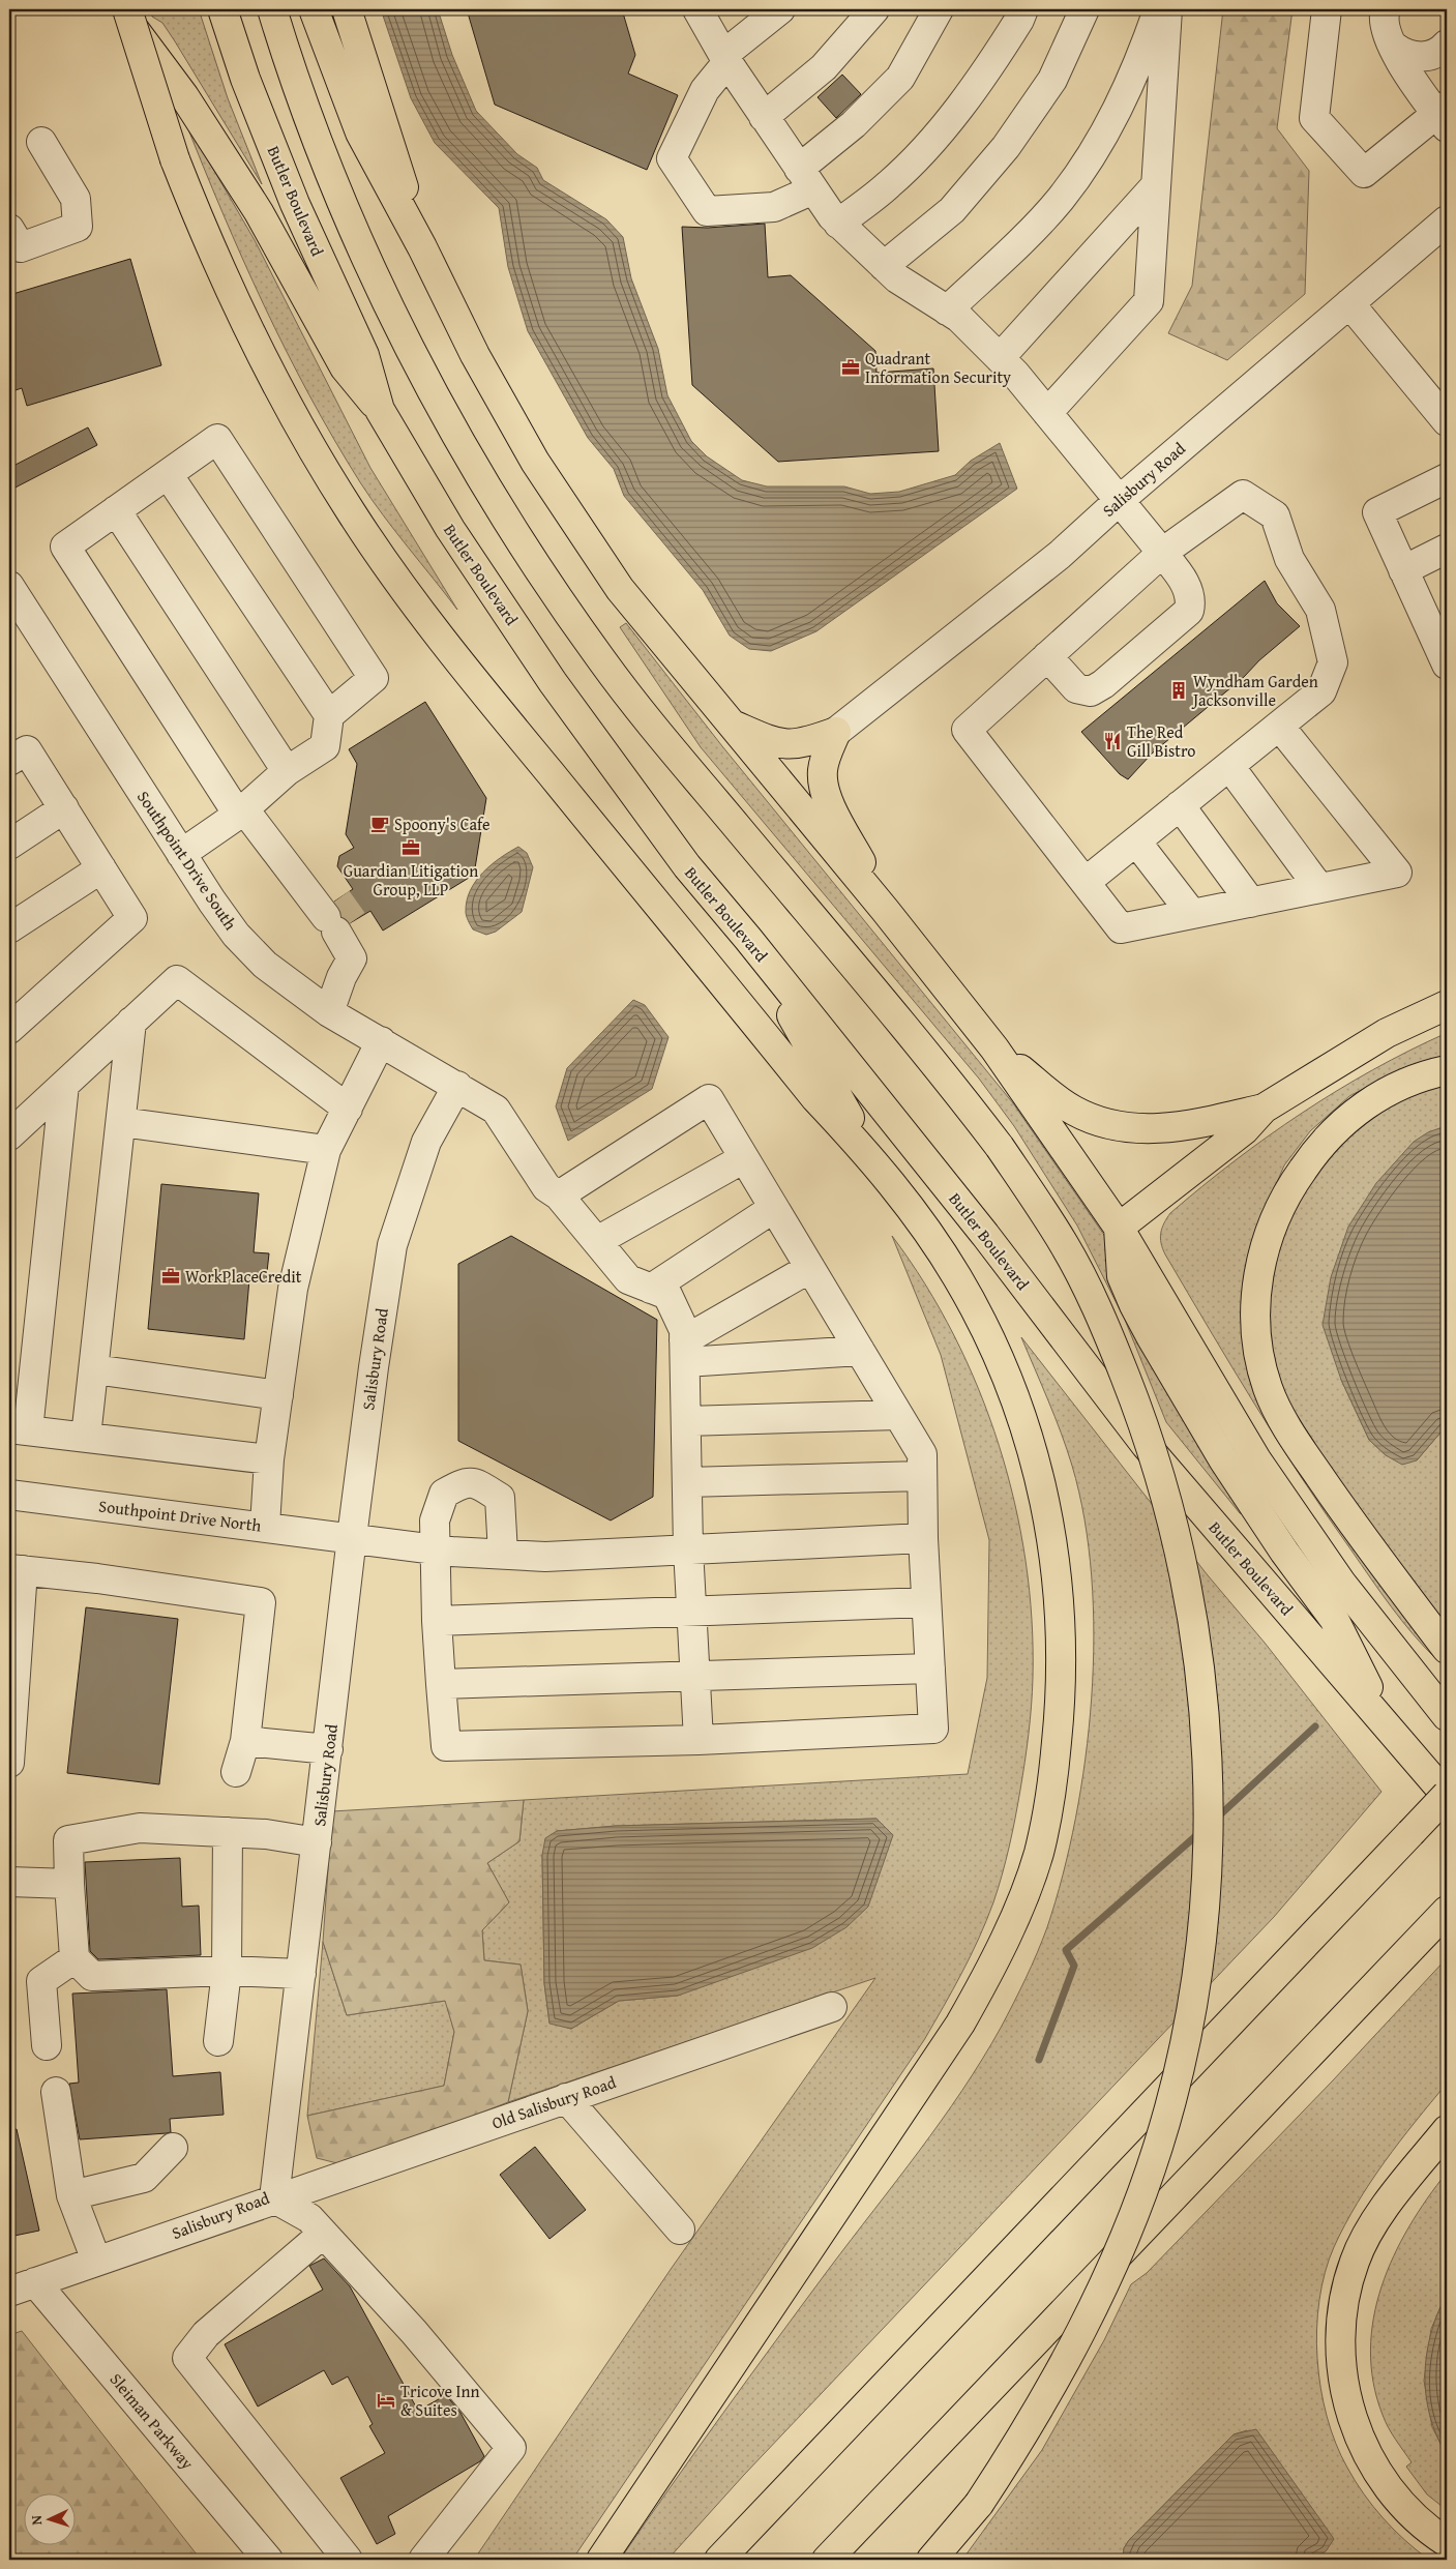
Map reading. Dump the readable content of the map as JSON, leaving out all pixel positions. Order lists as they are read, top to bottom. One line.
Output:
{"streets":{"main road":["Butler Boulevard"],"street":["Salisbury Road","Southpoint Drive South","Southpoint Drive North","Old Salisbury Road","Sleiman Parkway"]},"crossings":[["Salisbury Road","Southpoint Drive South"],["Salisbury Road","Southpoint Drive North"],["Salisbury Road","Old Salisbury Road"],["Salisbury Road","Sleiman Parkway"],["Southpoint Drive South","Southpoint Drive North"]],"places":{"office":["Quadrant Information Security","Guardian Litigation Group, LLP","WorkPlaceCredit"],"building":["Wyndham Garden Jacksonville"],"restaurant":["The Red Gill Bistro"],"cafe":["Spoony's Cafe"],"hotel":["Tricove Inn & Suites"]},"north":"left"}
